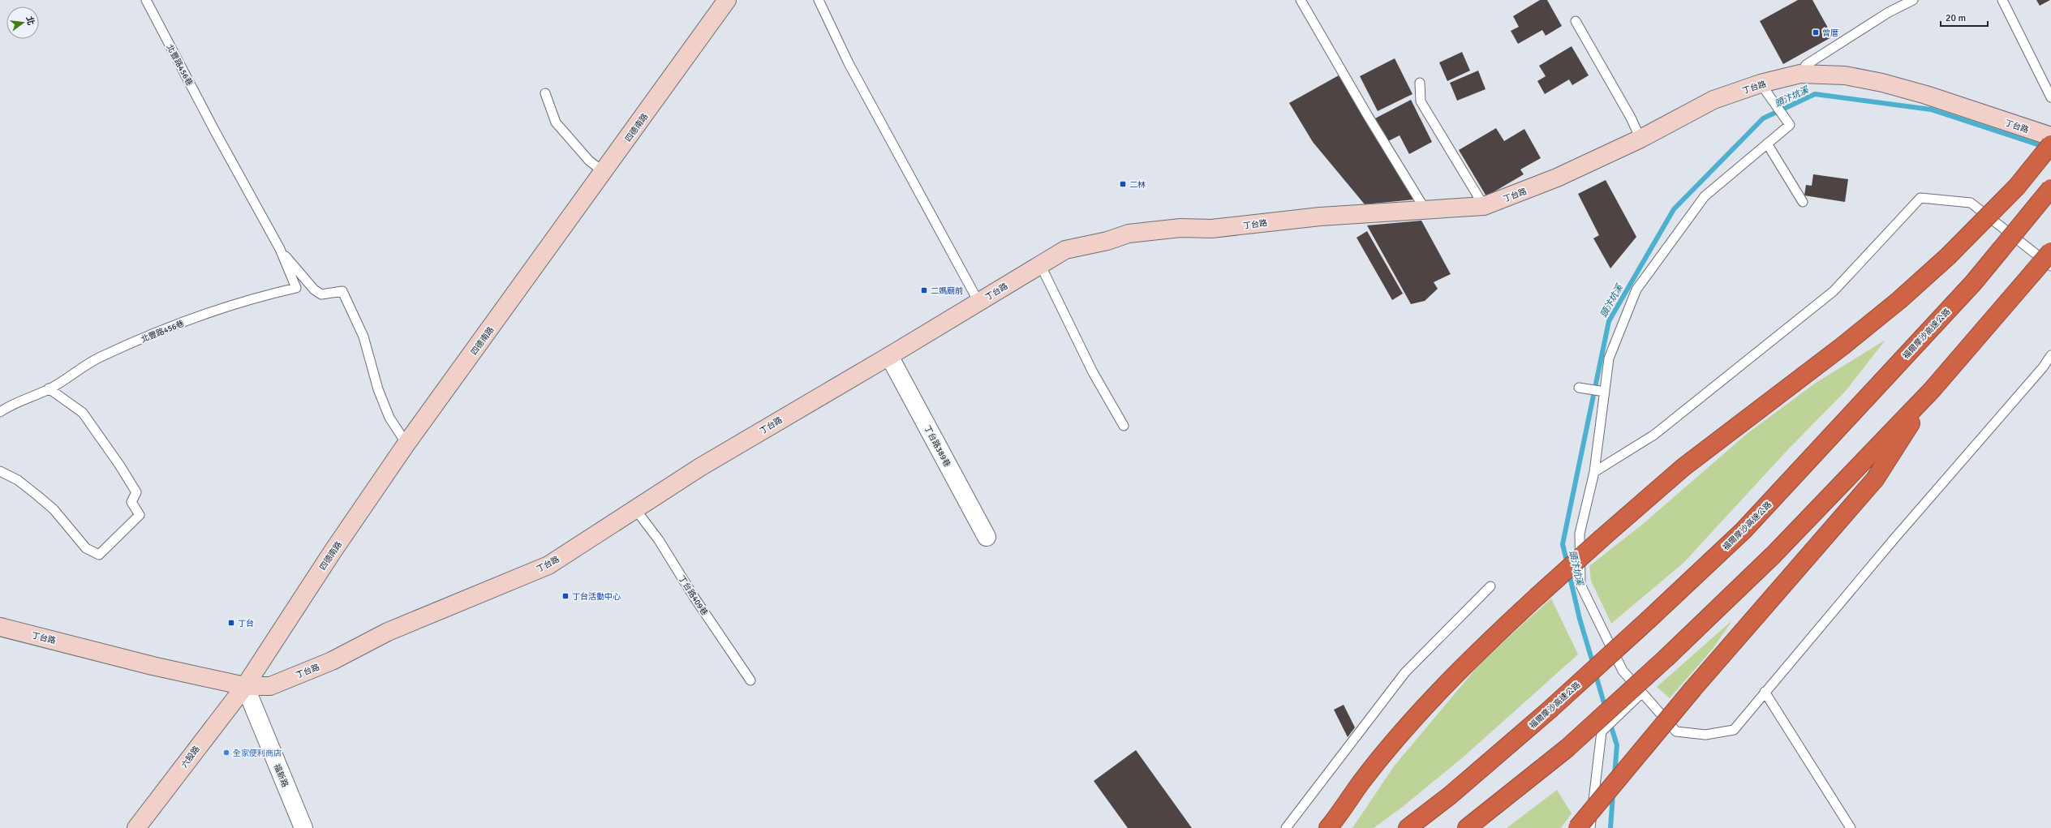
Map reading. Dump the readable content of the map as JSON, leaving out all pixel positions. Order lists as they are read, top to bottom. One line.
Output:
{"streets":{"highway":["福爾摩沙高速公路"],"street":["丁台路","四德南路","丁台路389巷","六股路","福新路"],"lane":["北豐路456巷","丁台路409巷"]},"crossings":[["北豐路456巷","四德南路"],["丁台路","四德南路"],["丁台路","丁台路389巷"],["丁台路","丁台路409巷"],["丁台路","六股路"],["丁台路","福新路"],["四德南路","六股路"],["四德南路","福新路"],["六股路","福新路"]],"water":["頭汴坑溪"],"places":{"transit":["曾厝","二林","二媽廟前","丁台活動中心","丁台"],"other":["全家便利商店"]},"scale_bar":"20 m","north":"right"}
